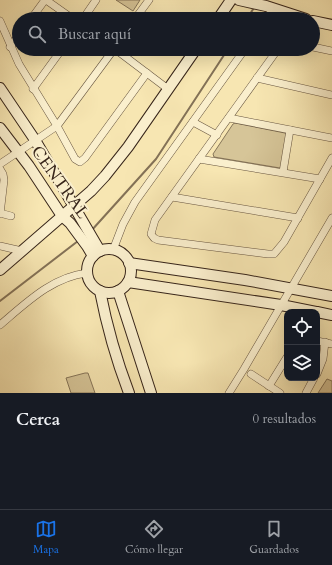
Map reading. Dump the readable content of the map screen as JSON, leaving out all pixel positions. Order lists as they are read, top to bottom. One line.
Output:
{"streets":{"street":["CENTRAL"]},"page":{"search":"Buscar aquí","heading":["Cerca","0 resultados"],"nav":["Mapa","Cómo llegar","Guardados"]}}
